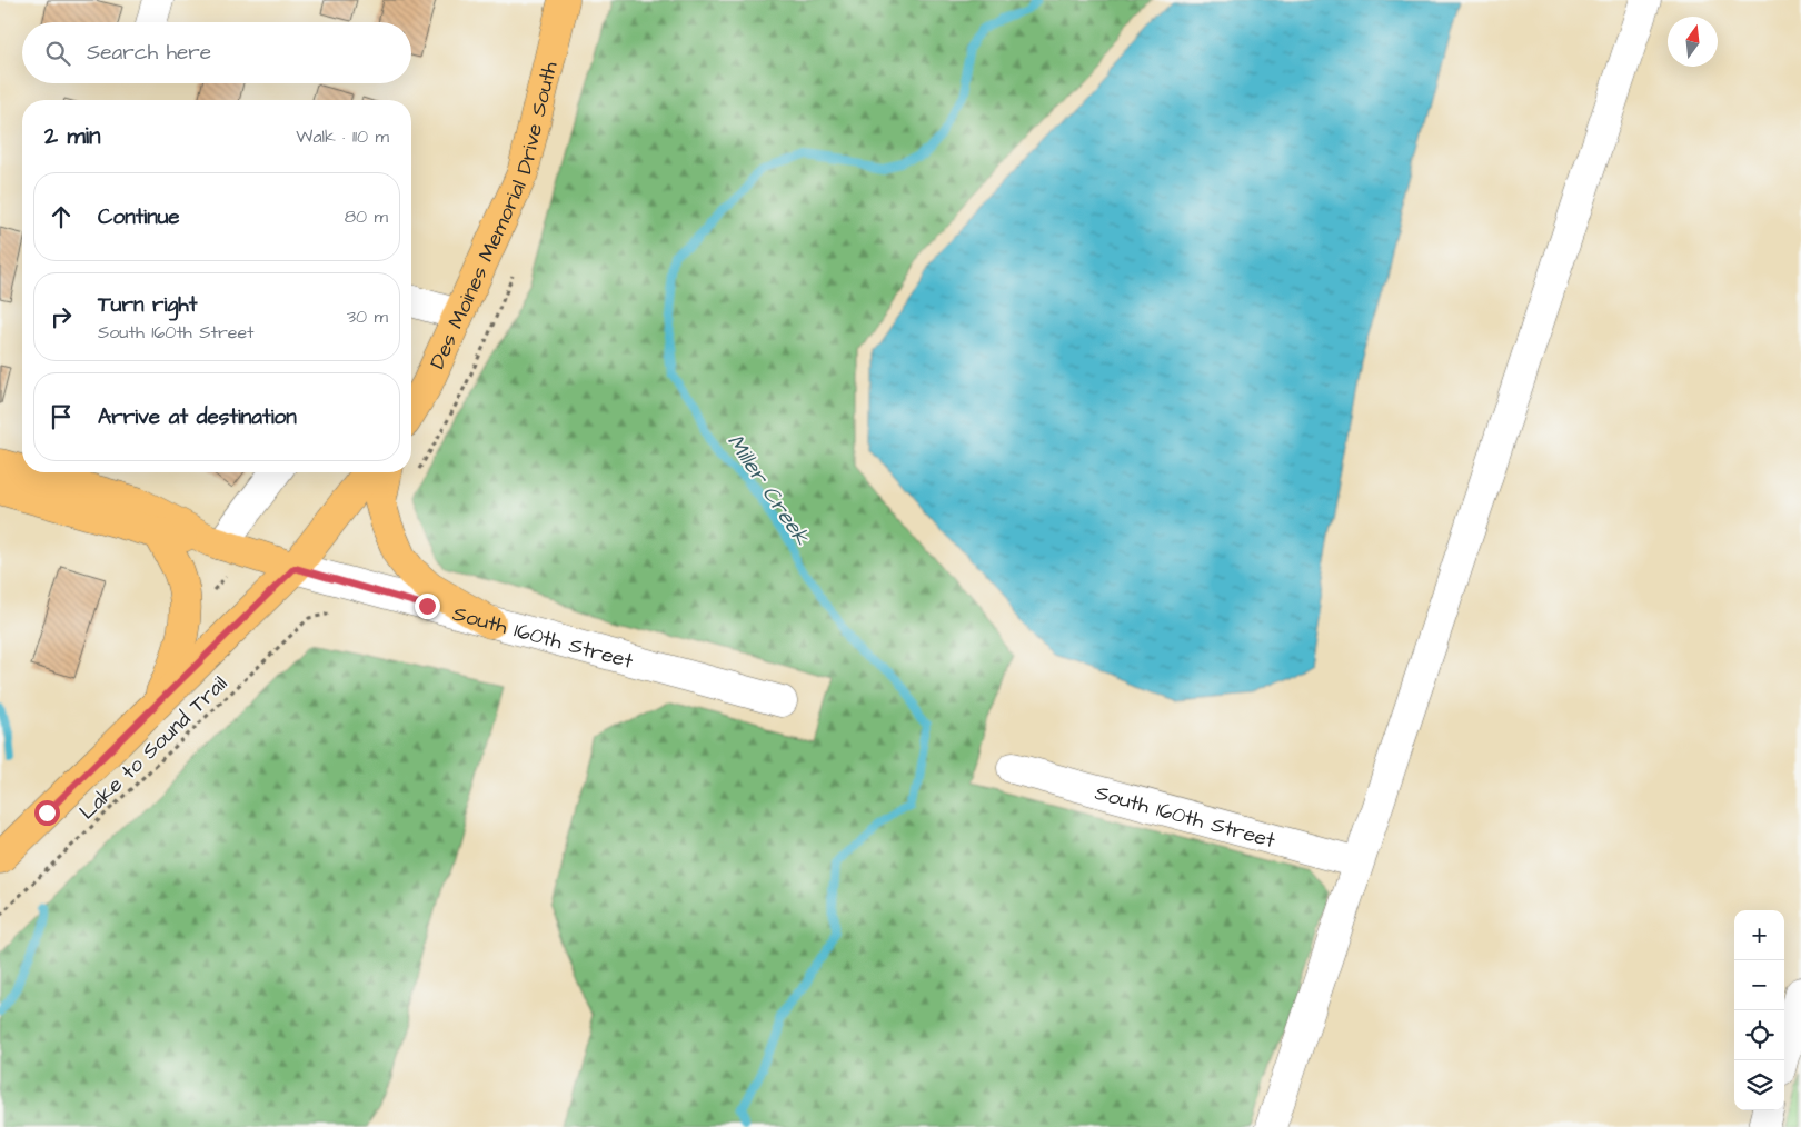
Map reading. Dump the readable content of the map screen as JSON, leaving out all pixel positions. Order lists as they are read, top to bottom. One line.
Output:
{"streets":{"main road":["Des Moines Memorial Drive South","South 160th Street"],"path":["Lake to Sound Trail"]},"water":["Miller Creek"],"north":"top","page":{"search":"Search here","heading":["2 min","Walk · 110 m"],"list":[["Continue","80 m"],["Turn right","South 160th Street","30 m"],"Arrive at destination"],"map_buttons":["+","−"]}}
